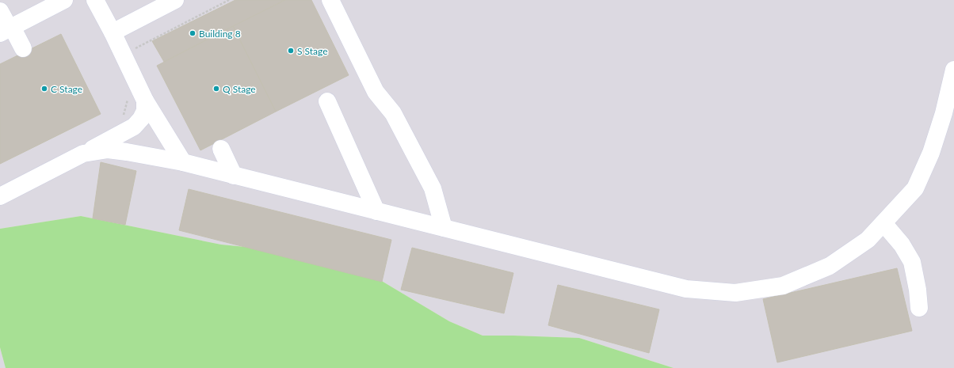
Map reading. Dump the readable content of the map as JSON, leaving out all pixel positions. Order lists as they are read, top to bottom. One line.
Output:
{"places":["Building 8","S Stage","C Stage","Q Stage"]}
